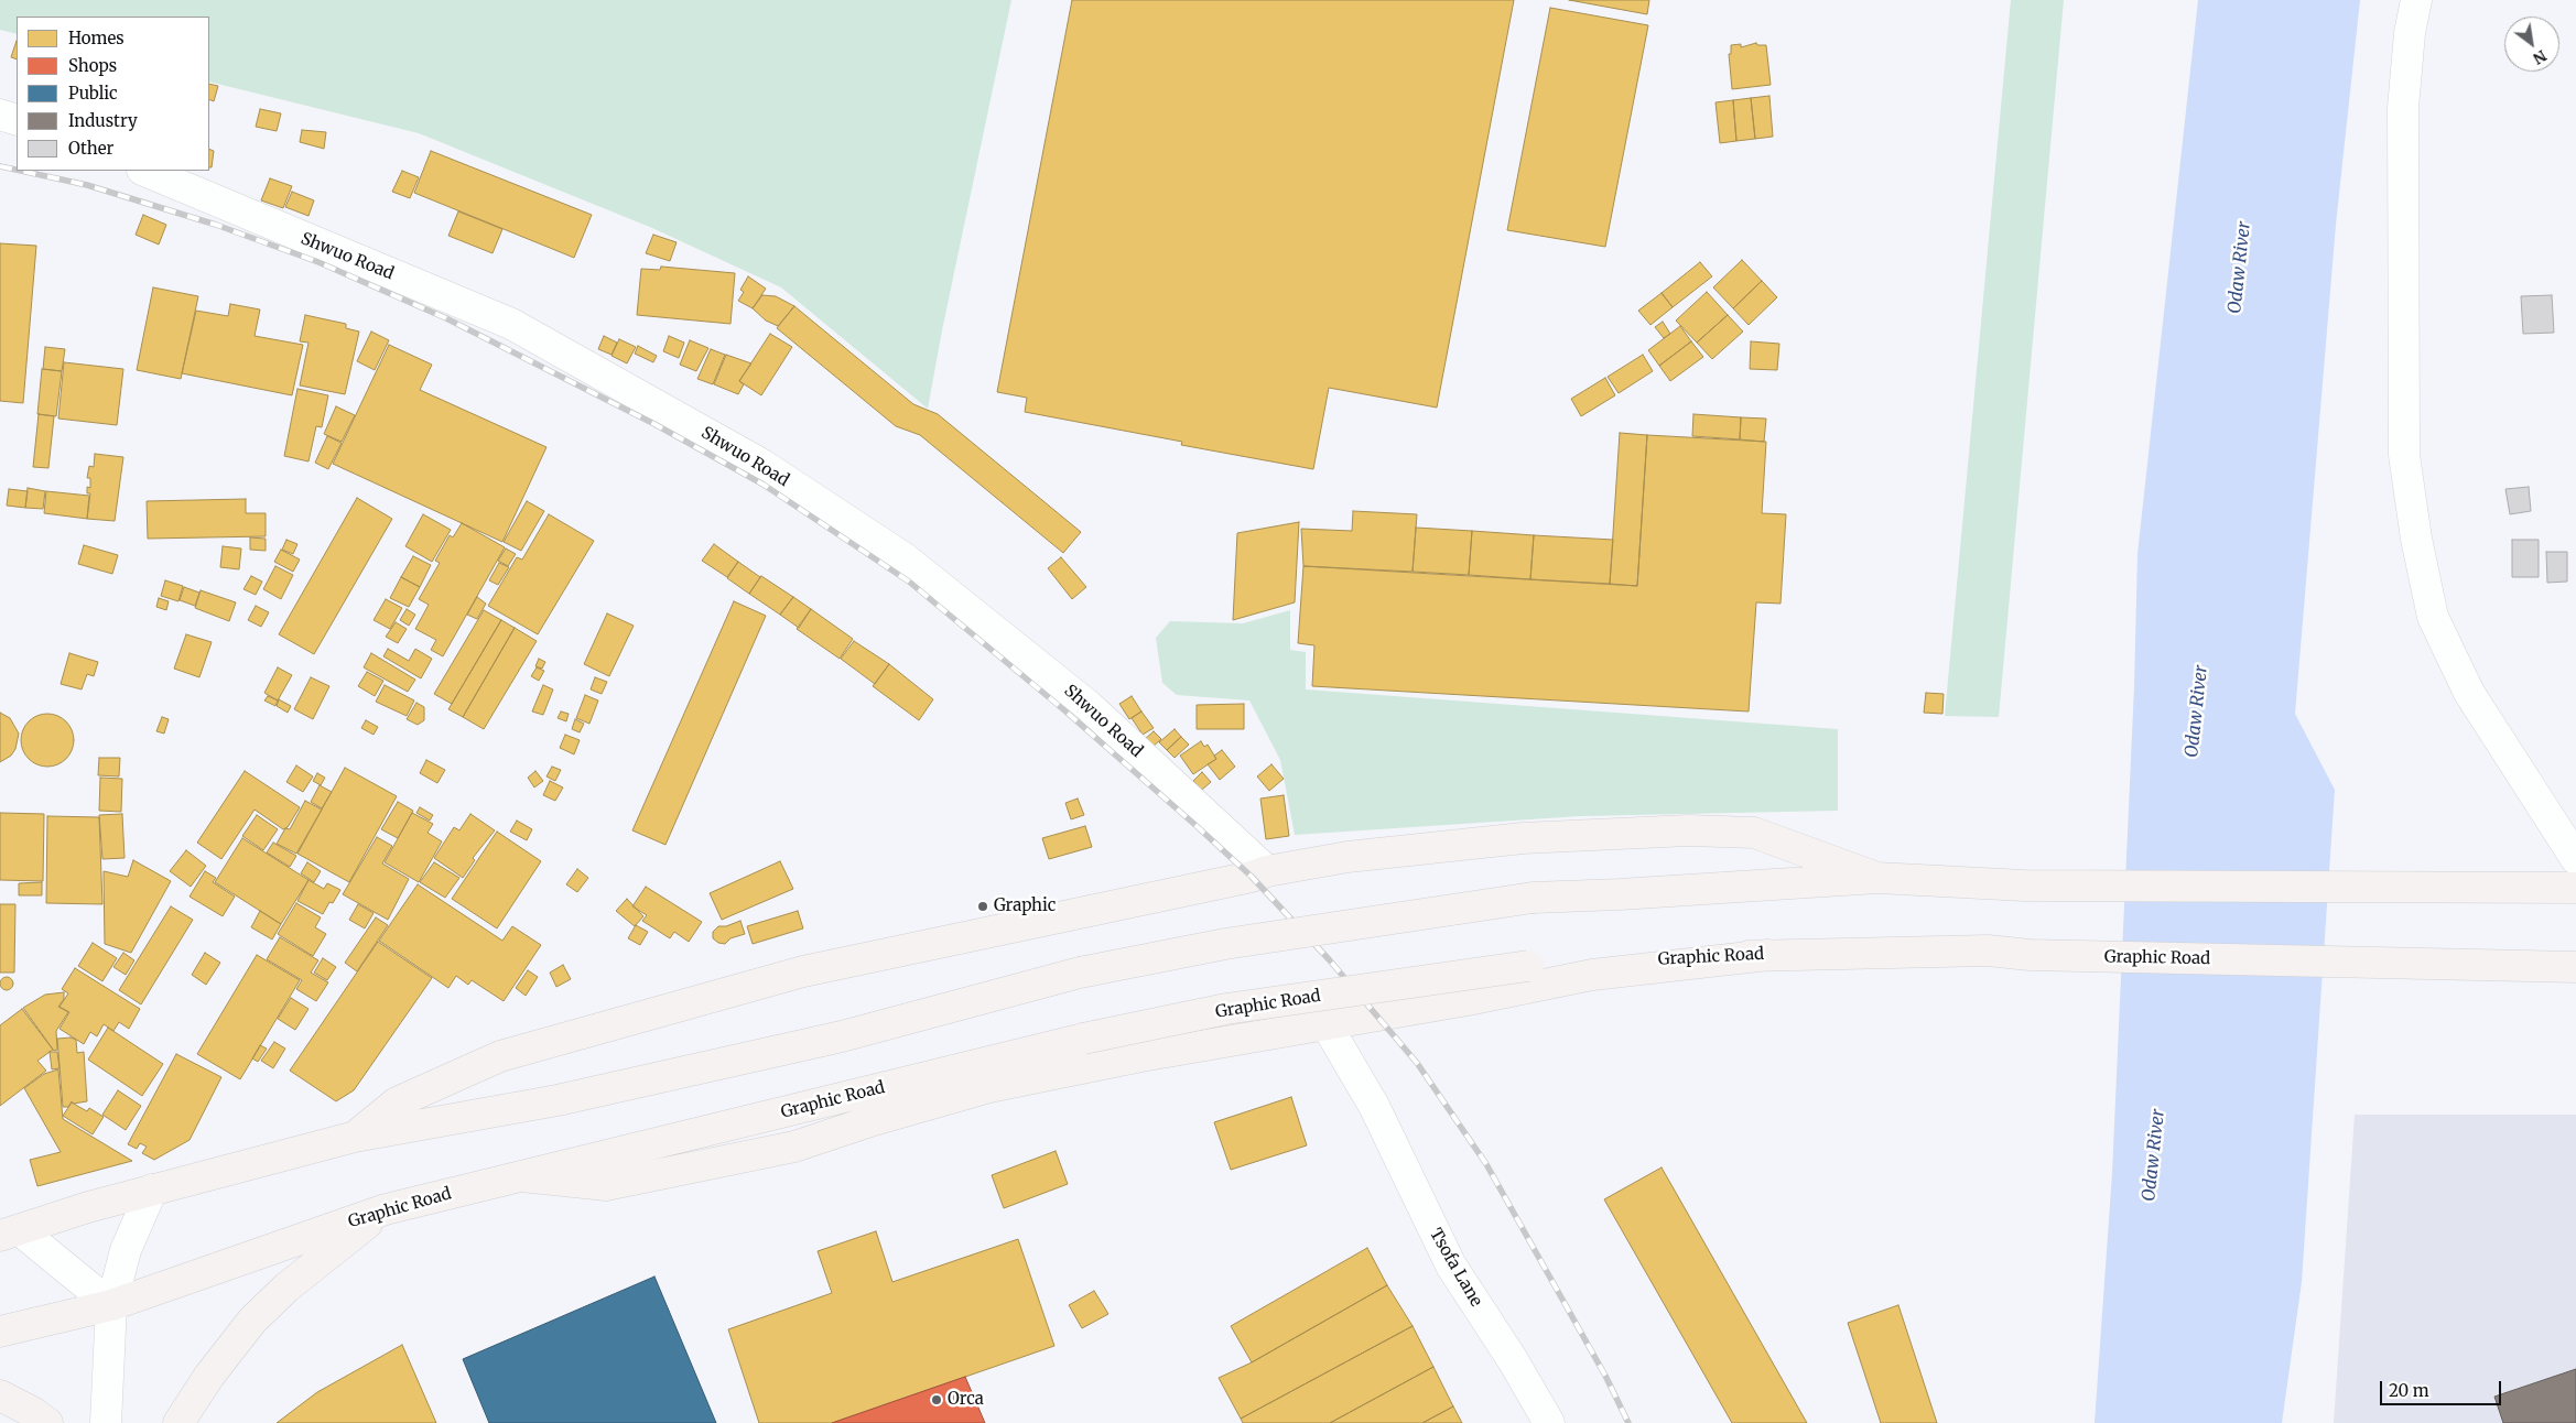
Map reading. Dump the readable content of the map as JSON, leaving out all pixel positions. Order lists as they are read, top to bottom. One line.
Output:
{"streets":{"main road":["Graphic Road"],"street":["Shwuo Road","Tsofa Lane"]},"water":["Odaw River"],"places":["Graphic","Orca"],"legend":["Homes","Shops","Public","Industry","Other"],"scale_bar":"20 m","north":"bottom right"}
